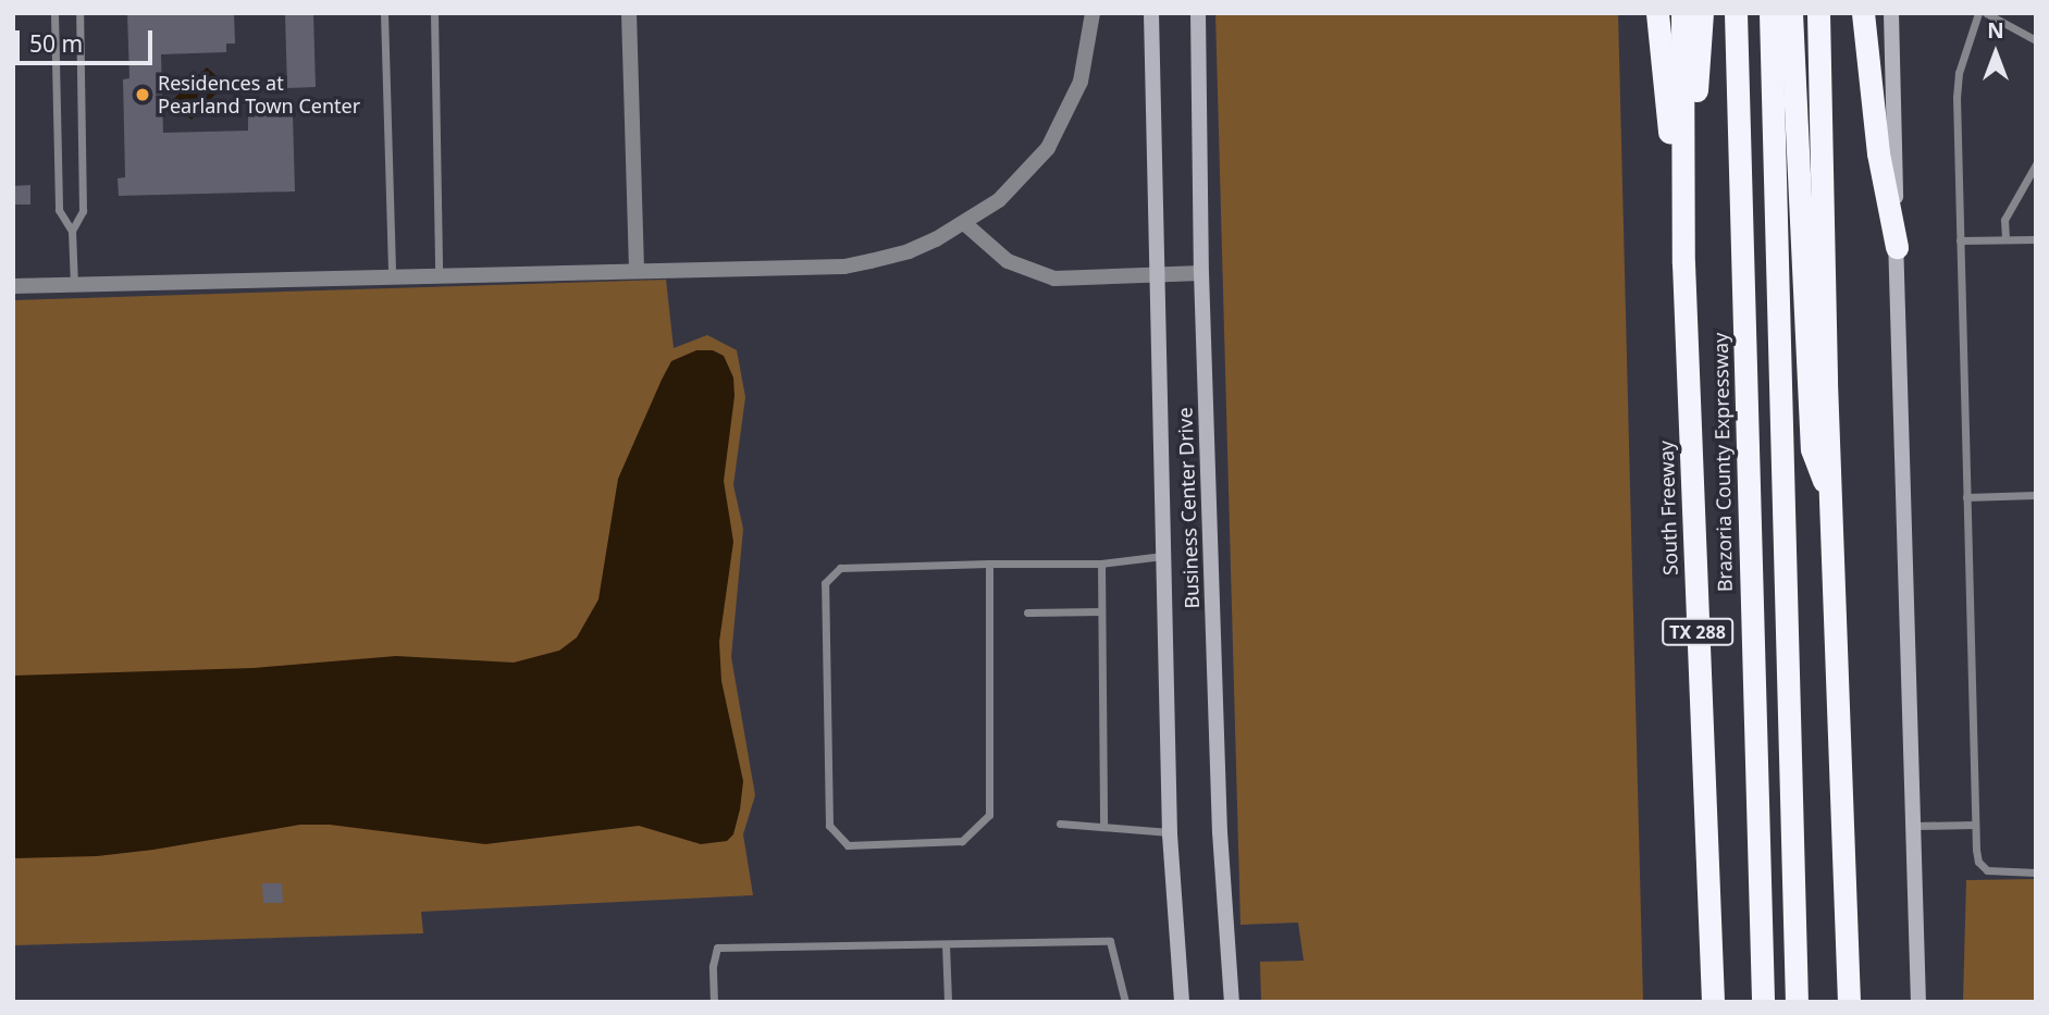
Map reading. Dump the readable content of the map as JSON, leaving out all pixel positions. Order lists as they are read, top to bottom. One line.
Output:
{"streets":{"highway":["Brazoria County Expressway","South Freeway","TX 288"],"street":["Business Center Drive"]},"places":["Residences at Pearland Town Center"],"scale_bar":"50 m","north":"top"}
